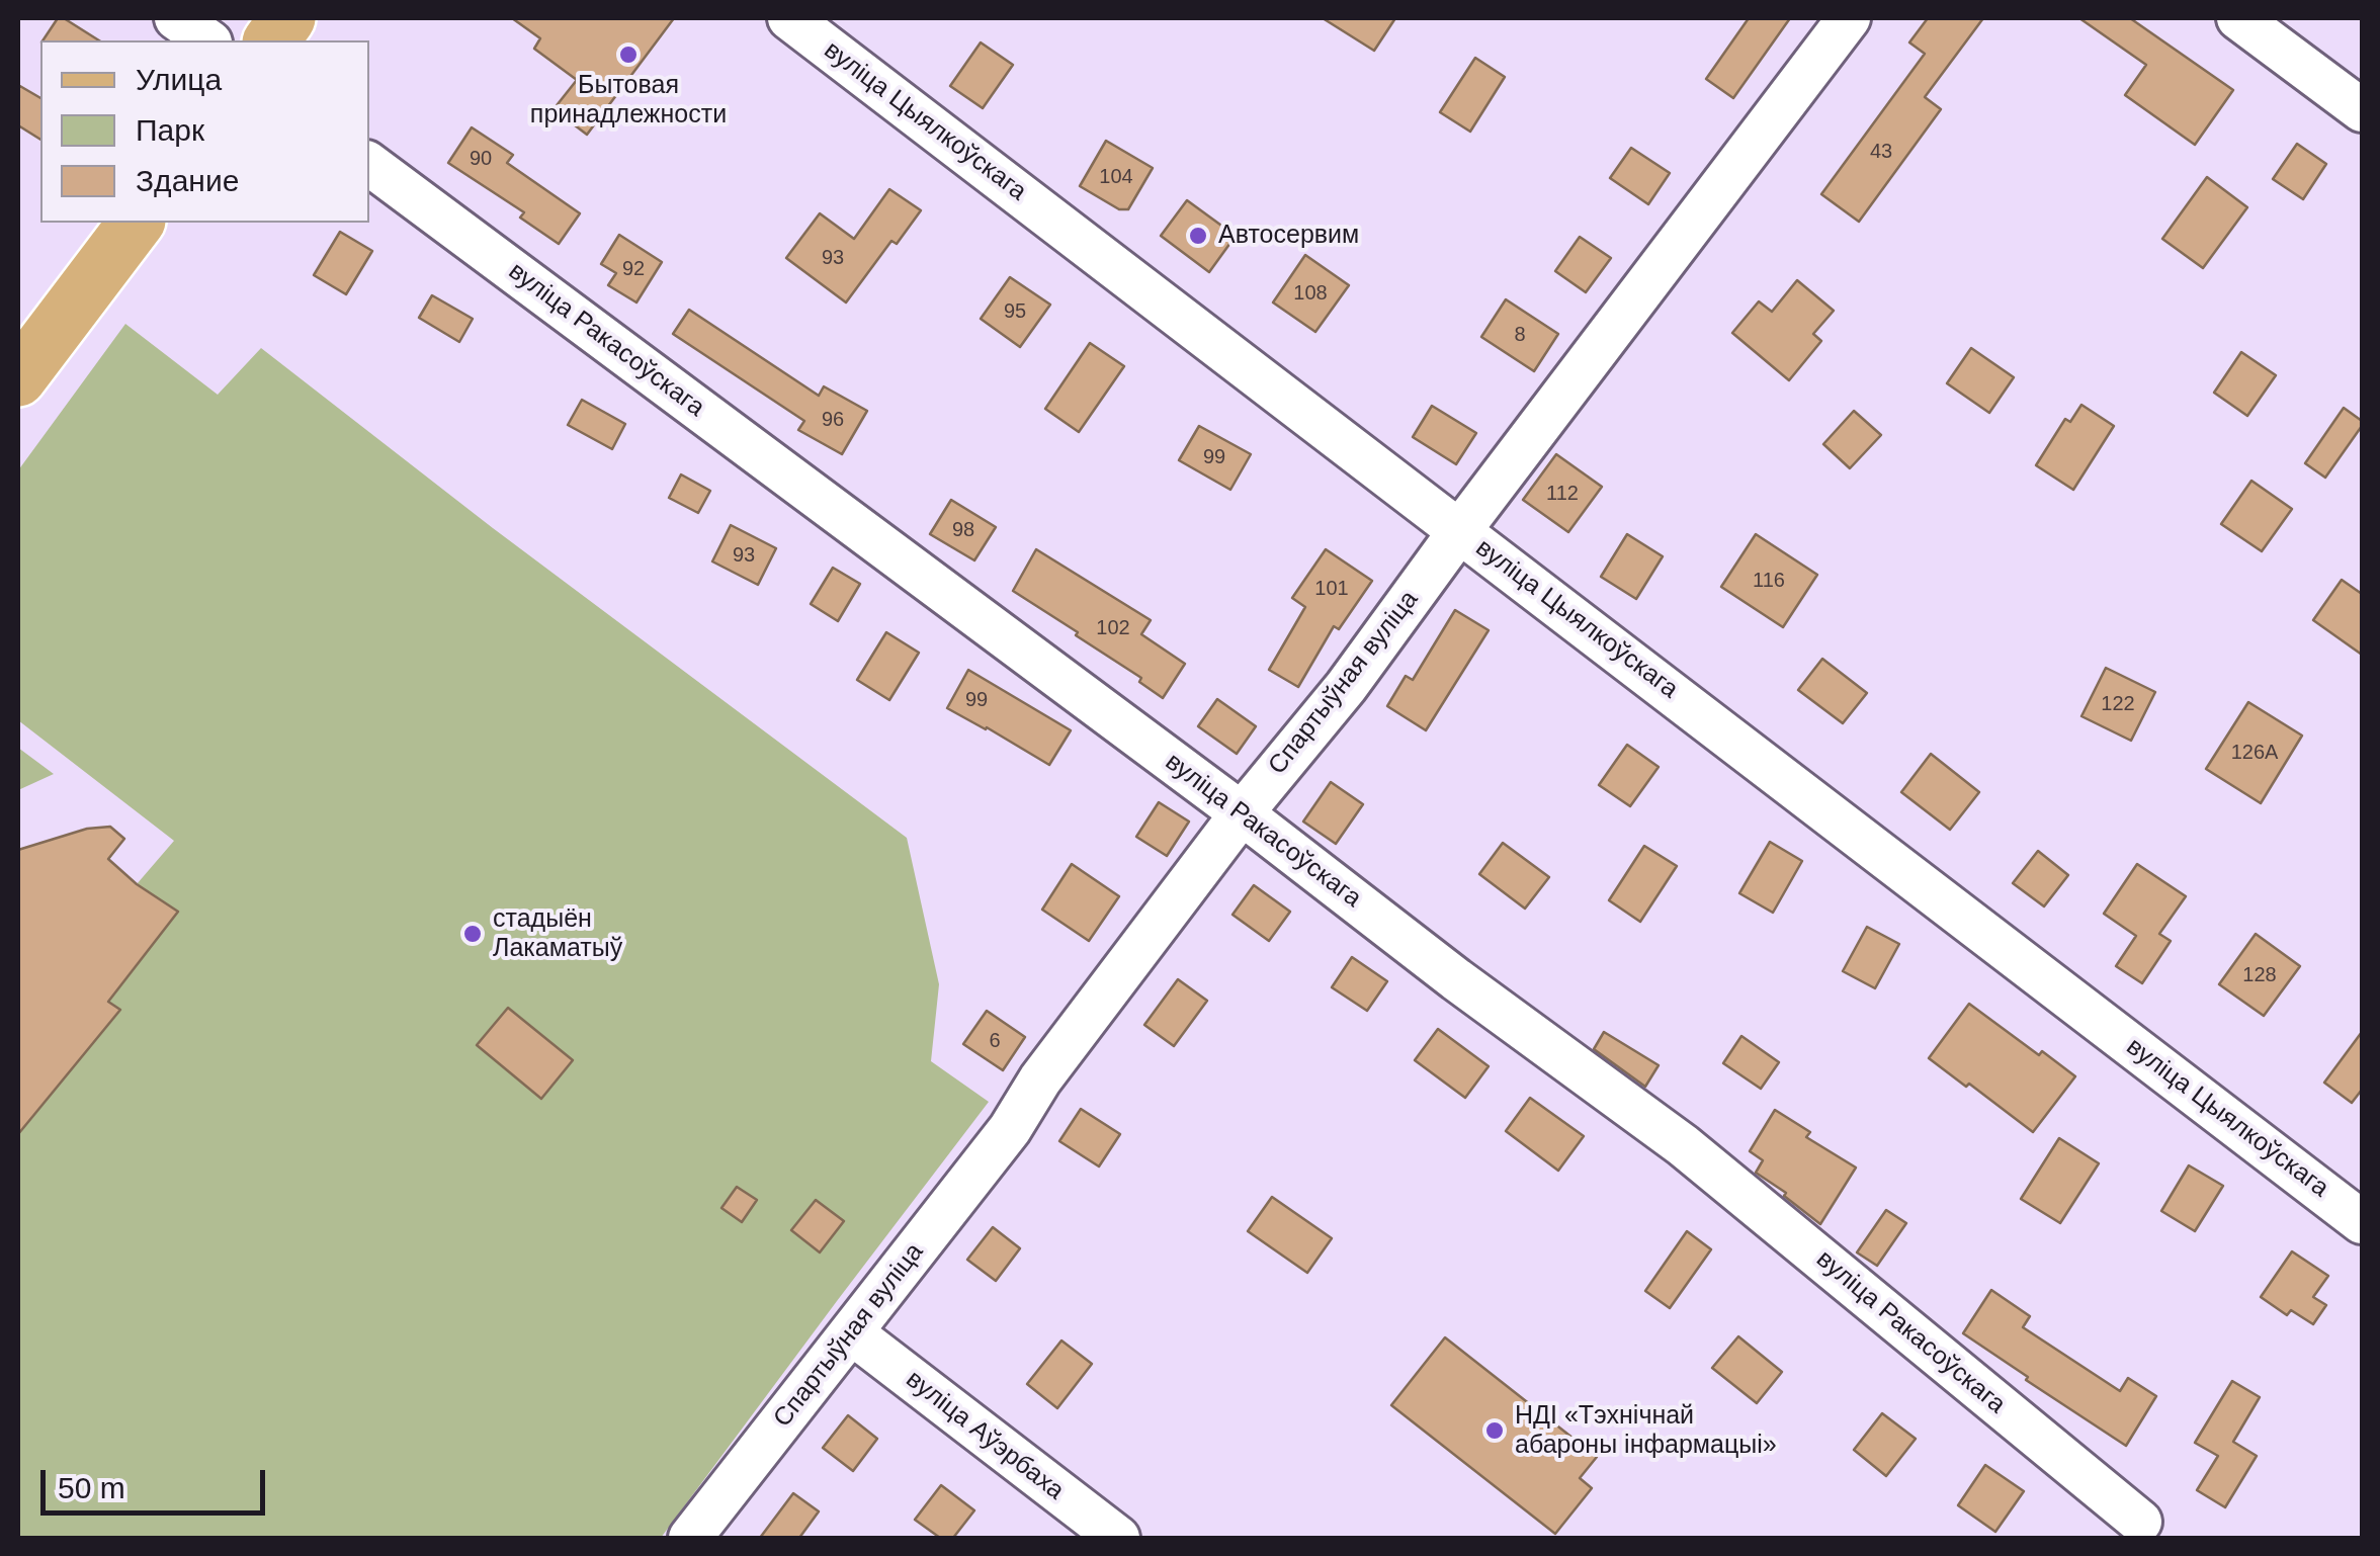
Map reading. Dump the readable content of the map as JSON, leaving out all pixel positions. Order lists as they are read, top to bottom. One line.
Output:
{"streets":{"street":["вуліца Цыялкоўскага","вуліца Ракасоўскага","Спартыўная вуліца","вуліца Аўэрбаха"]},"crossings":[["вуліца Цыялкоўскага","Спартыўная вуліца"],["вуліца Ракасоўскага","Спартыўная вуліца"],["Спартыўная вуліца","вуліца Аўэрбаха"]],"places":["Бытовая принадлежности","Автосервим","стадыён Лакаматыў","НДІ «Тэхнічнай абароны інфармацыі»"],"house_numbers":["43","90","104","93","92","108","95","8","96","99","112","98","93","116","101","102","99","122","126А","128","6"],"legend":["Улица","Парк","Здание"],"scale_bar":"50 m"}
